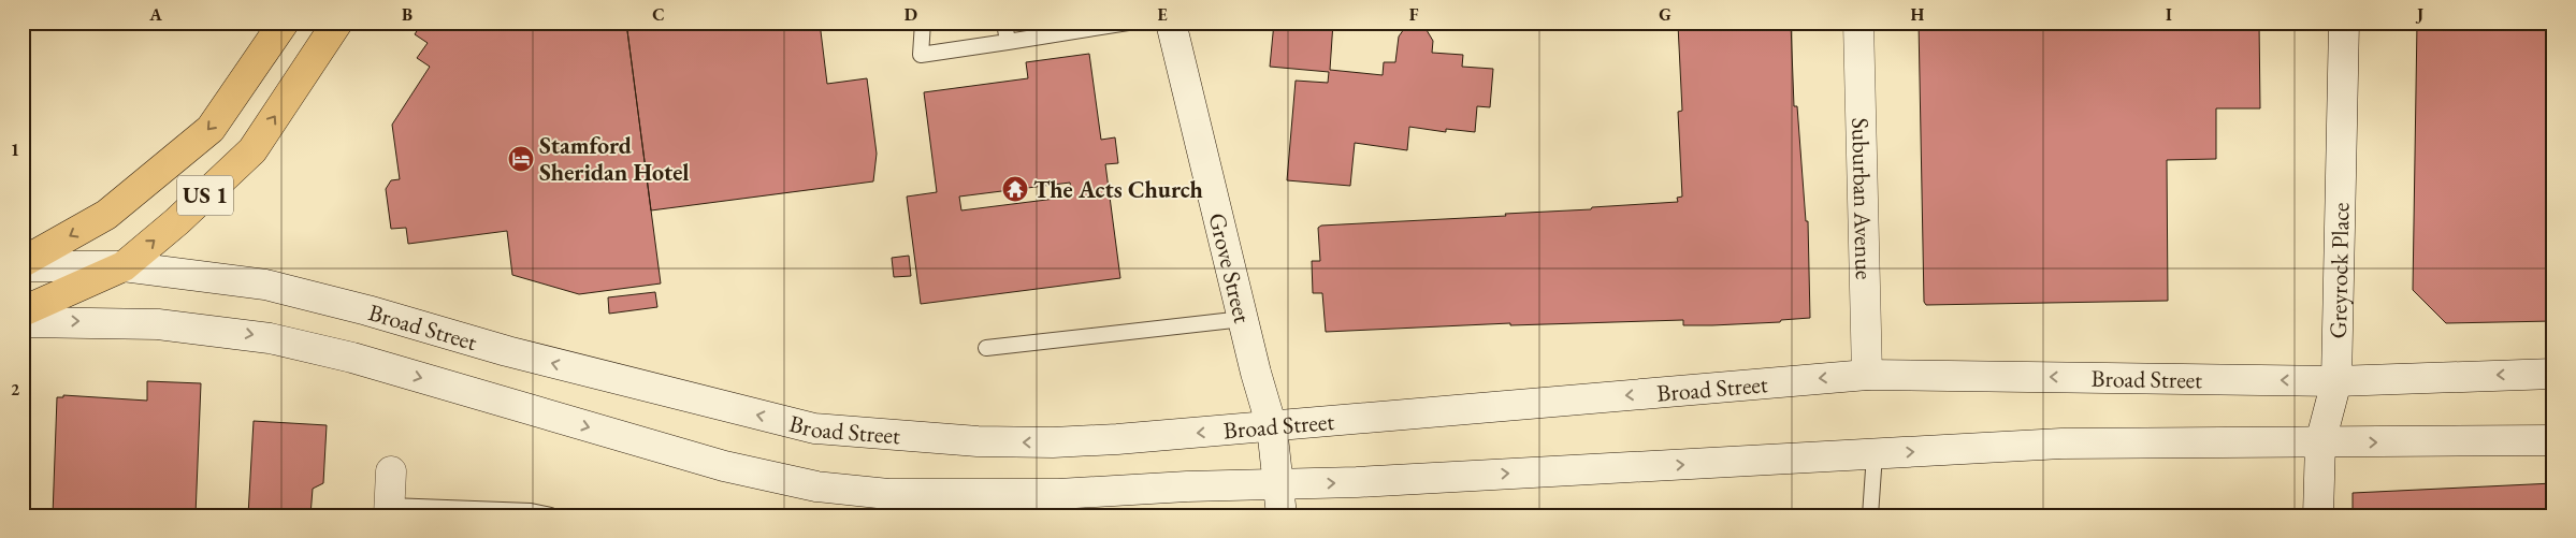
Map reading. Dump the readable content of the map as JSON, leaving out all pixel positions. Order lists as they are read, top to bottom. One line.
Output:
{"streets":{"main road":["US 1","Suburban Avenue","Grove Street","Greyrock Place","Broad Street"]},"crossings":[["US 1","Broad Street"],["Suburban Avenue","Broad Street"],["Grove Street","Broad Street"],["Greyrock Place","Broad Street"]],"places":{"hotel":["Stamford Sheridan Hotel"],"temple":["The Acts Church"]},"grid":{"columns":["A","B","C","D","E","F","G","H","I","J"],"rows":["1","2"]}}
